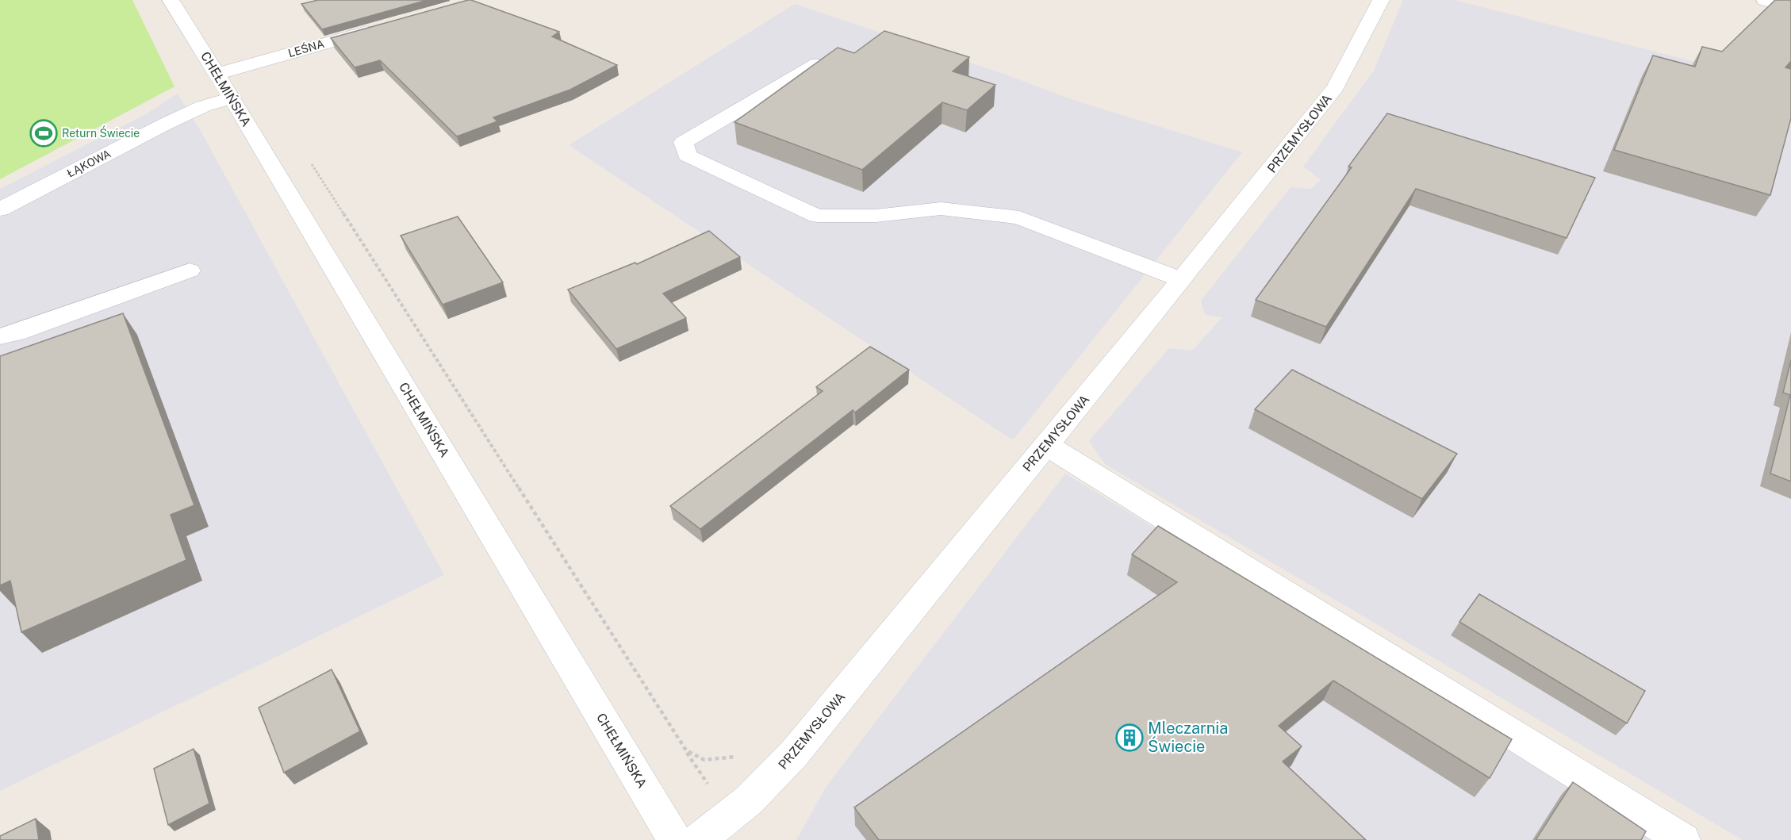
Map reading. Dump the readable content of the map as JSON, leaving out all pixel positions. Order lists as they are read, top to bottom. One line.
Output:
{"streets":{"street":["LEŚNA","CHEŁMIŃSKA","PRZEMYSŁOWA","ŁĄKOWA"]},"crossings":[["LEŚNA","CHEŁMIŃSKA"],["CHEŁMIŃSKA","ŁĄKOWA"]],"places":{"sports":["Return Świecie"],"building":["Mleczarnia Świecie"]}}
